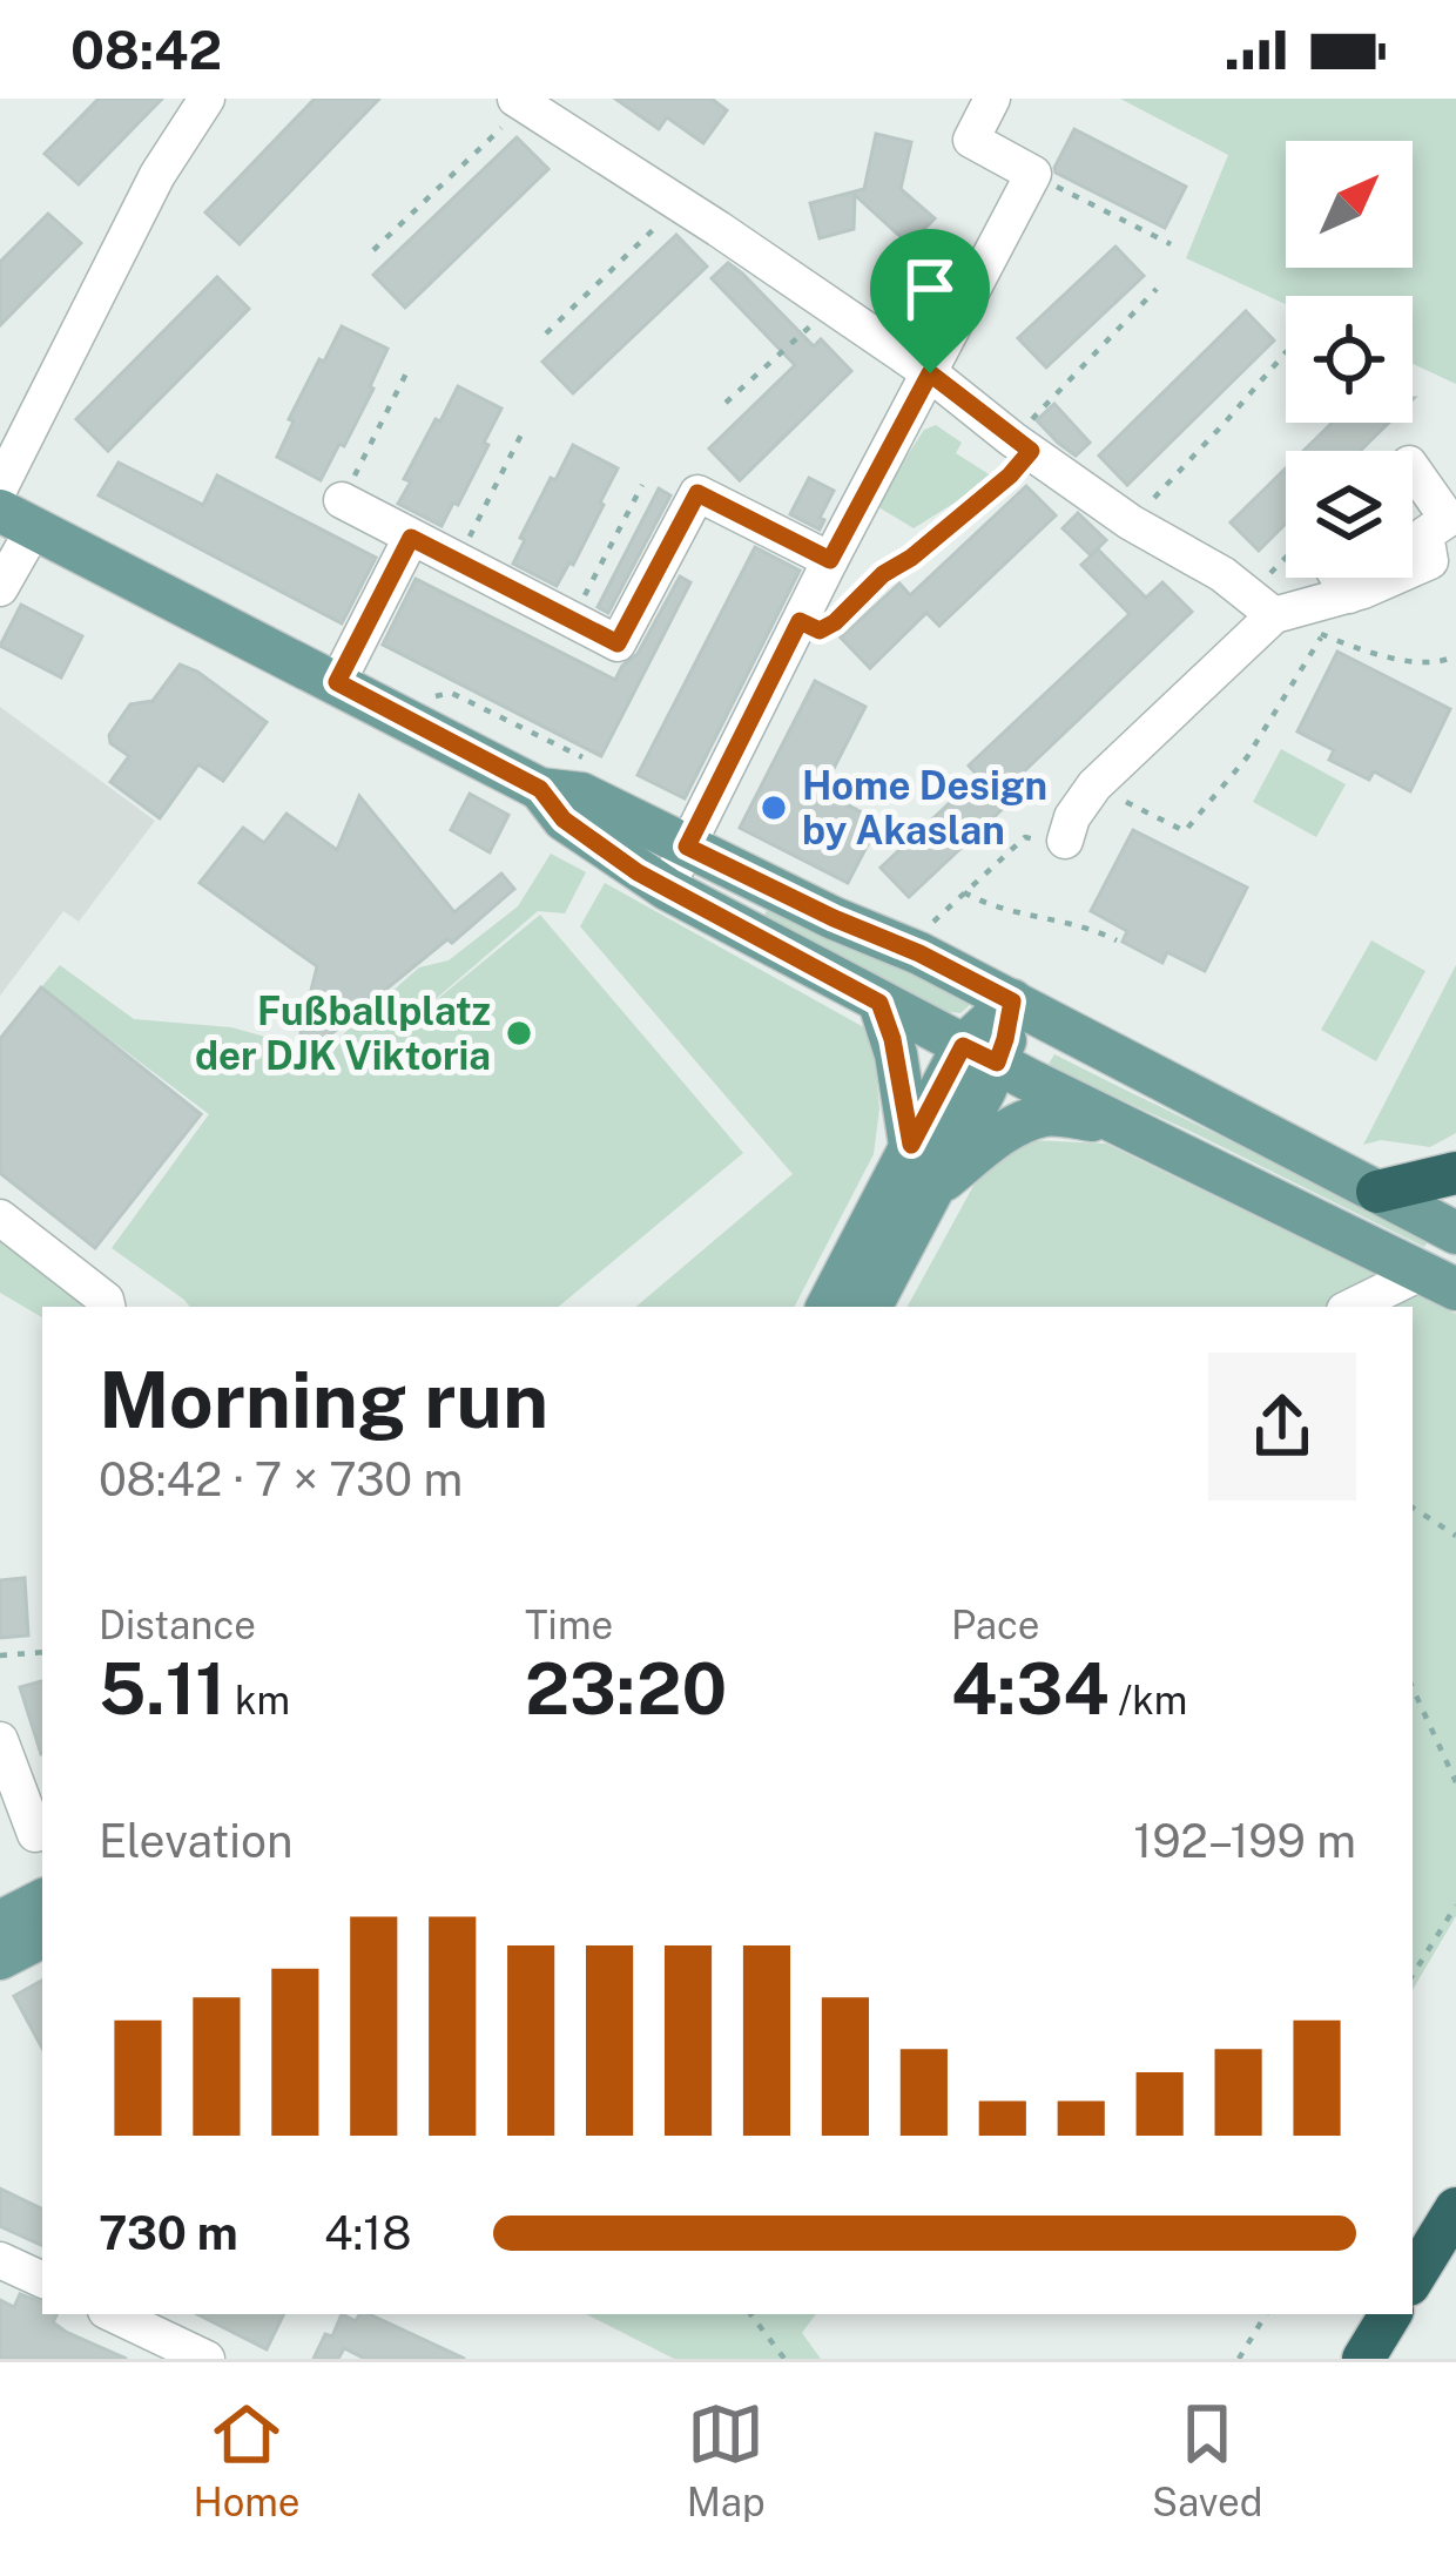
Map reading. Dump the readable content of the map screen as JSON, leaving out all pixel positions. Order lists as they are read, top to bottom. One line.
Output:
{"places":["Home Design by Akaslan","Fußballplatz der DJK Viktoria"],"north":"top right","page":{"status":"08:42","heading":["Morning run","08:42 · 7 × 730 m"],"stats":[["Distance","5.11 km"],["Time","23:20"],["Pace","4:34 /km"]],"chart":["Elevation","192–199 m"],"list":[{"name":"730 m","note":"4:18"}],"tabs":["Home","Map","Saved"]}}
